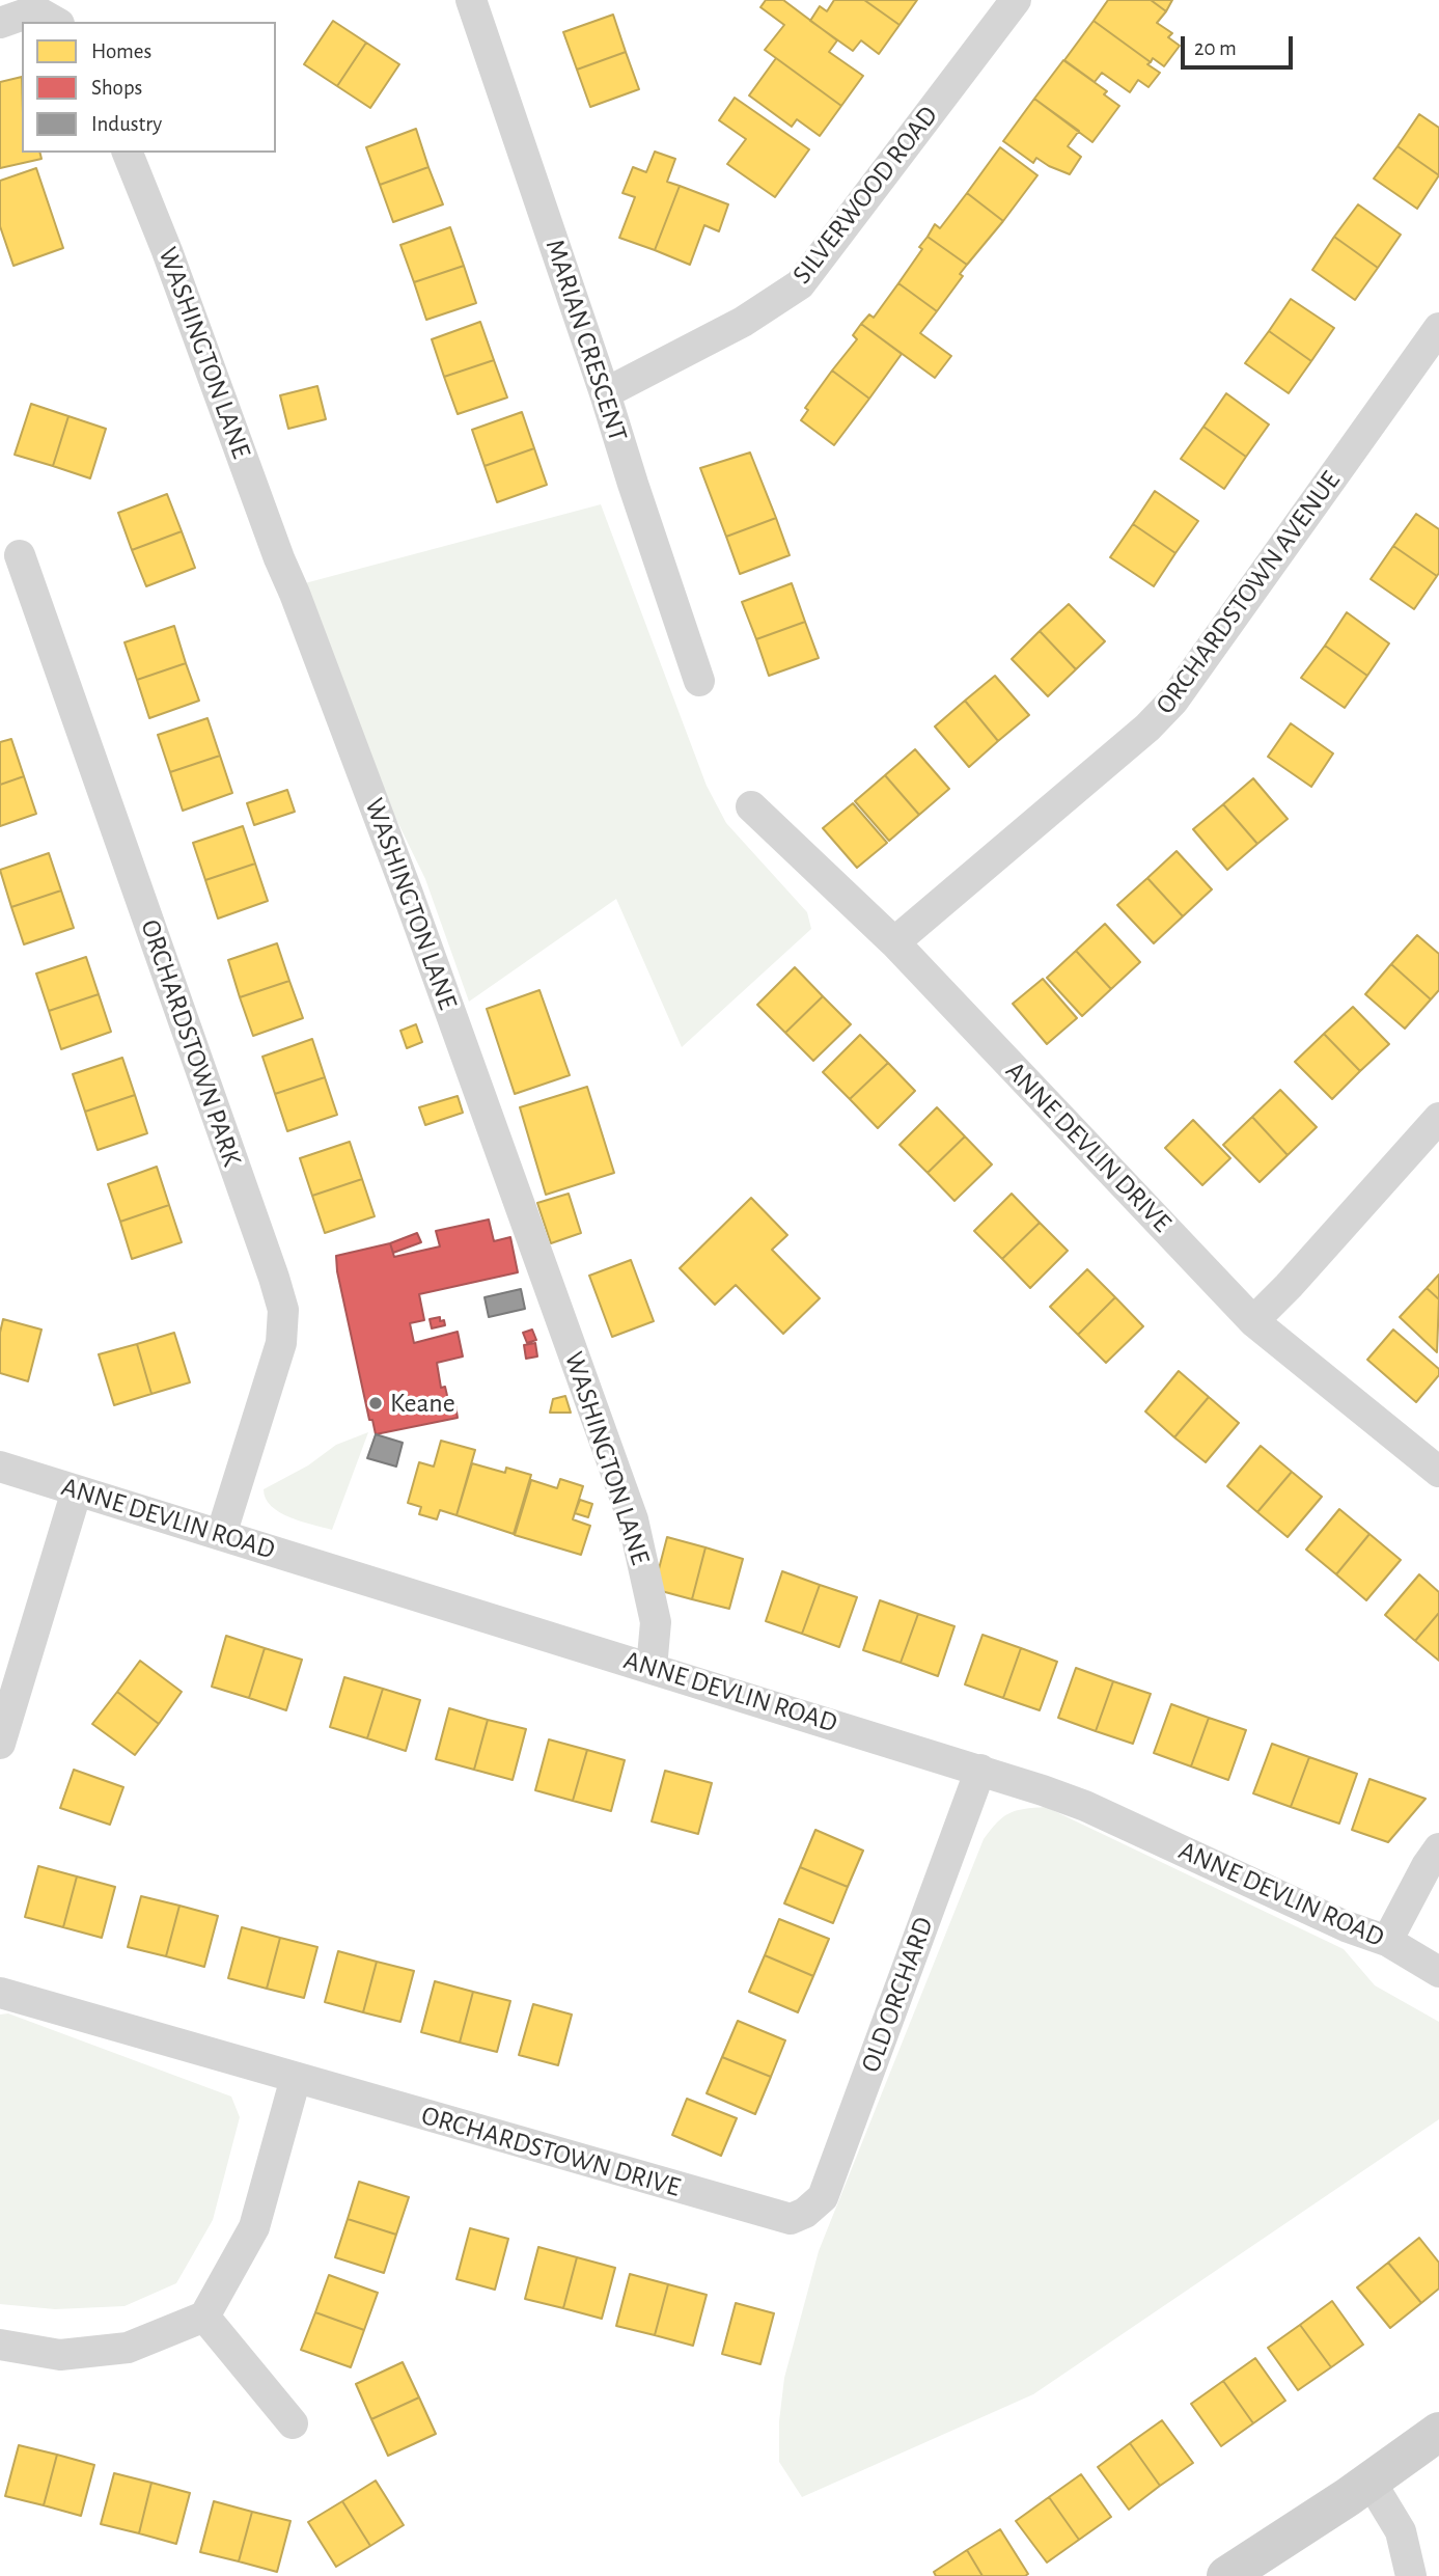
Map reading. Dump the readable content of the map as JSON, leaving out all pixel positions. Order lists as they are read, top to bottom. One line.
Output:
{"streets":{"street":["SILVERWOOD ROAD","MARIAN CRESCENT","WASHINGTON LANE","ORCHARDSTOWN AVENUE","ORCHARDSTOWN PARK","ANNE DEVLIN DRIVE","ANNE DEVLIN ROAD","OLD ORCHARD","ORCHARDSTOWN DRIVE"]},"crossings":[["SILVERWOOD ROAD","MARIAN CRESCENT"],["WASHINGTON LANE","ANNE DEVLIN ROAD"],["ORCHARDSTOWN AVENUE","ANNE DEVLIN DRIVE"],["ORCHARDSTOWN PARK","ANNE DEVLIN ROAD"],["ANNE DEVLIN ROAD","OLD ORCHARD"],["OLD ORCHARD","ORCHARDSTOWN DRIVE"]],"places":["Keane"],"legend":["Homes","Shops","Industry"],"scale_bar":"20 m"}
